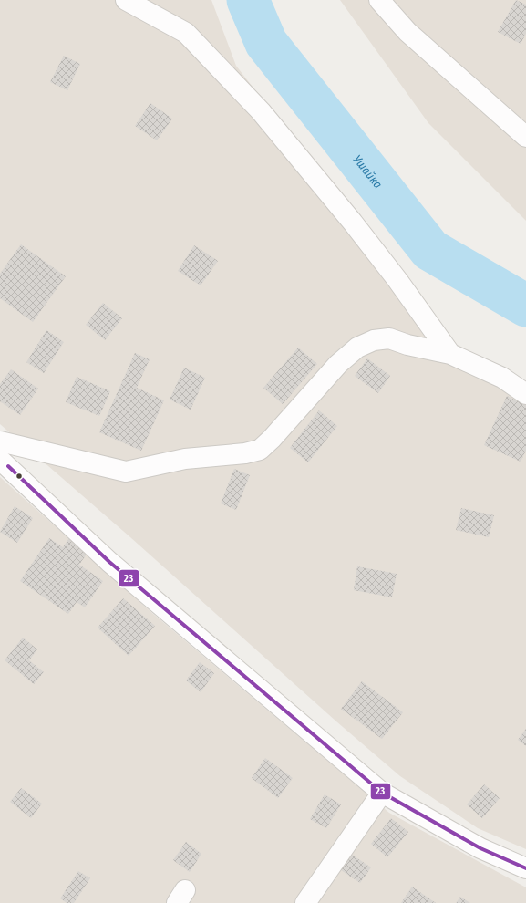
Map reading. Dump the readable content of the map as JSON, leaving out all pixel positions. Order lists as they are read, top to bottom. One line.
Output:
{"water":["Ушайка"],"lines":["transit line 23"]}
